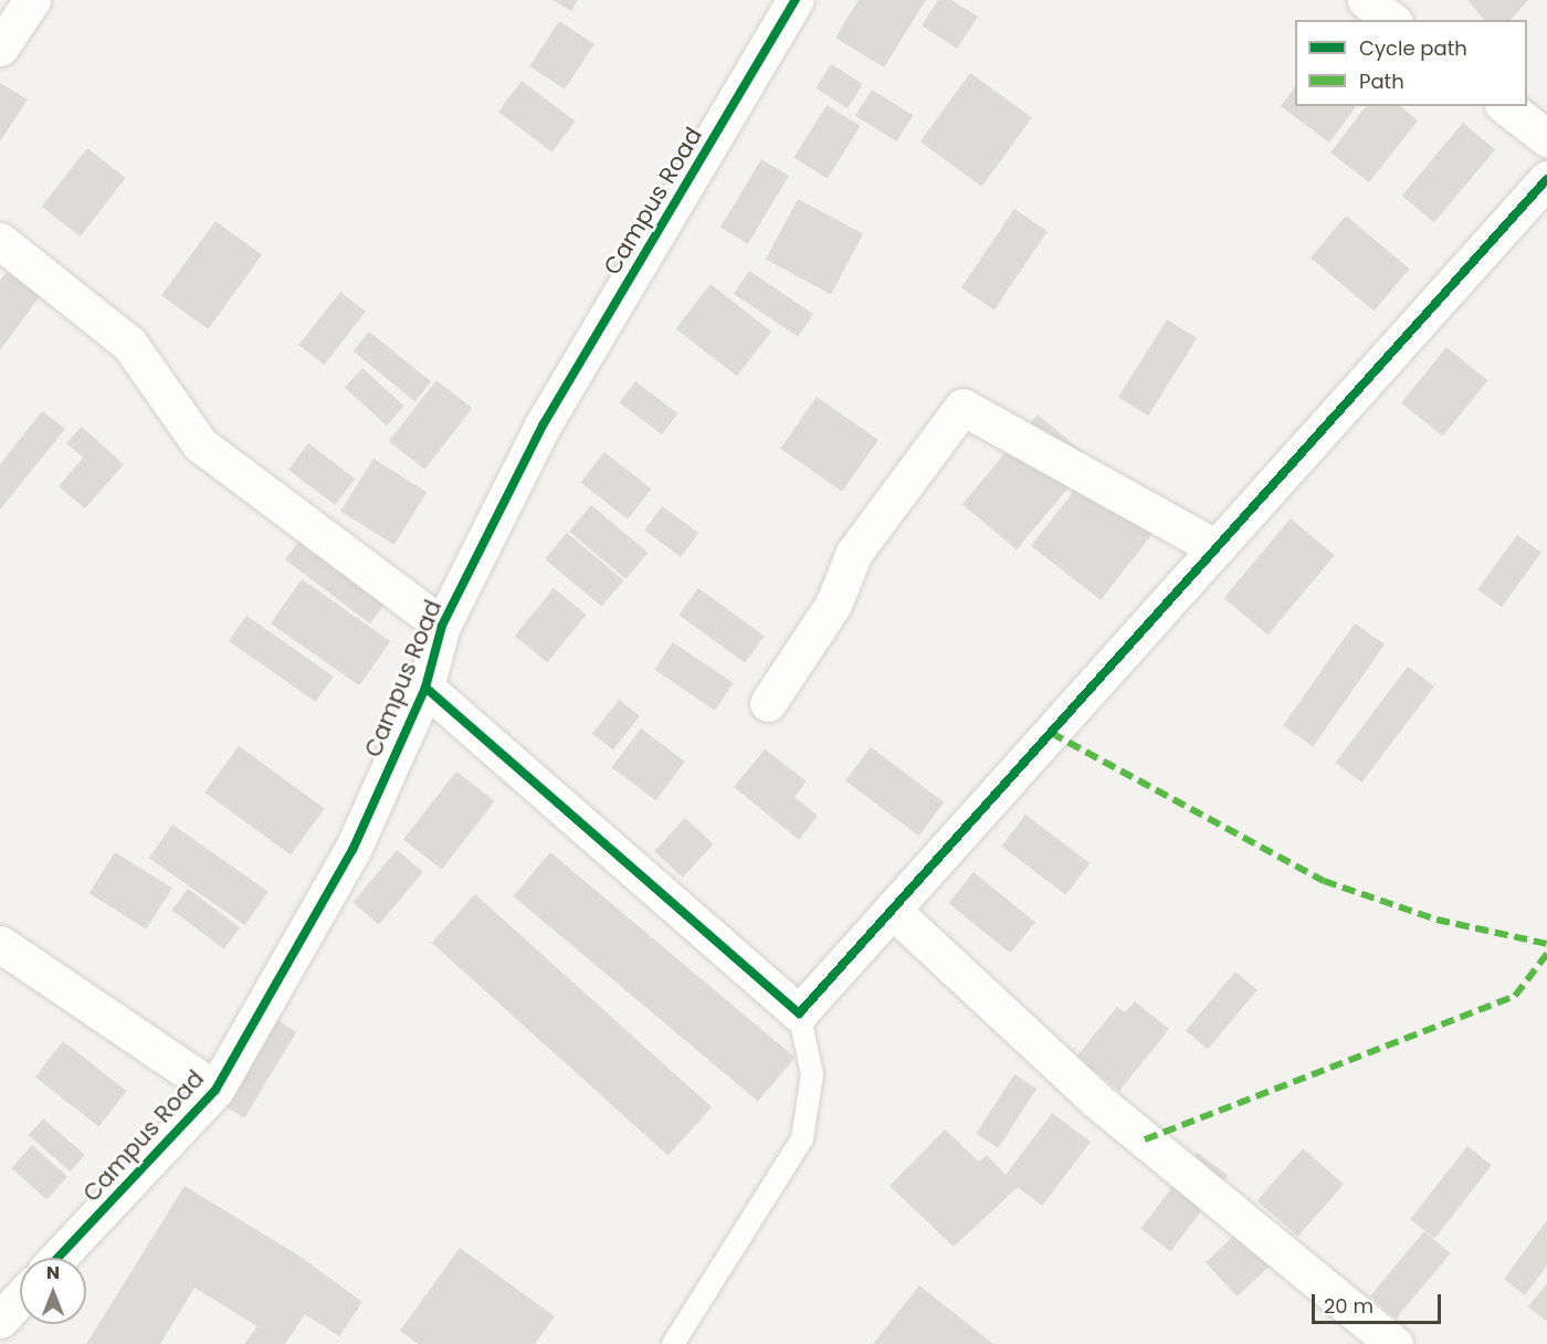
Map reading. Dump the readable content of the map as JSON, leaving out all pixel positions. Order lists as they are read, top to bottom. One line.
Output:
{"streets":{"street":["Campus Road"]},"legend":["Cycle path","Path"],"scale_bar":"20 m","north":"top"}
